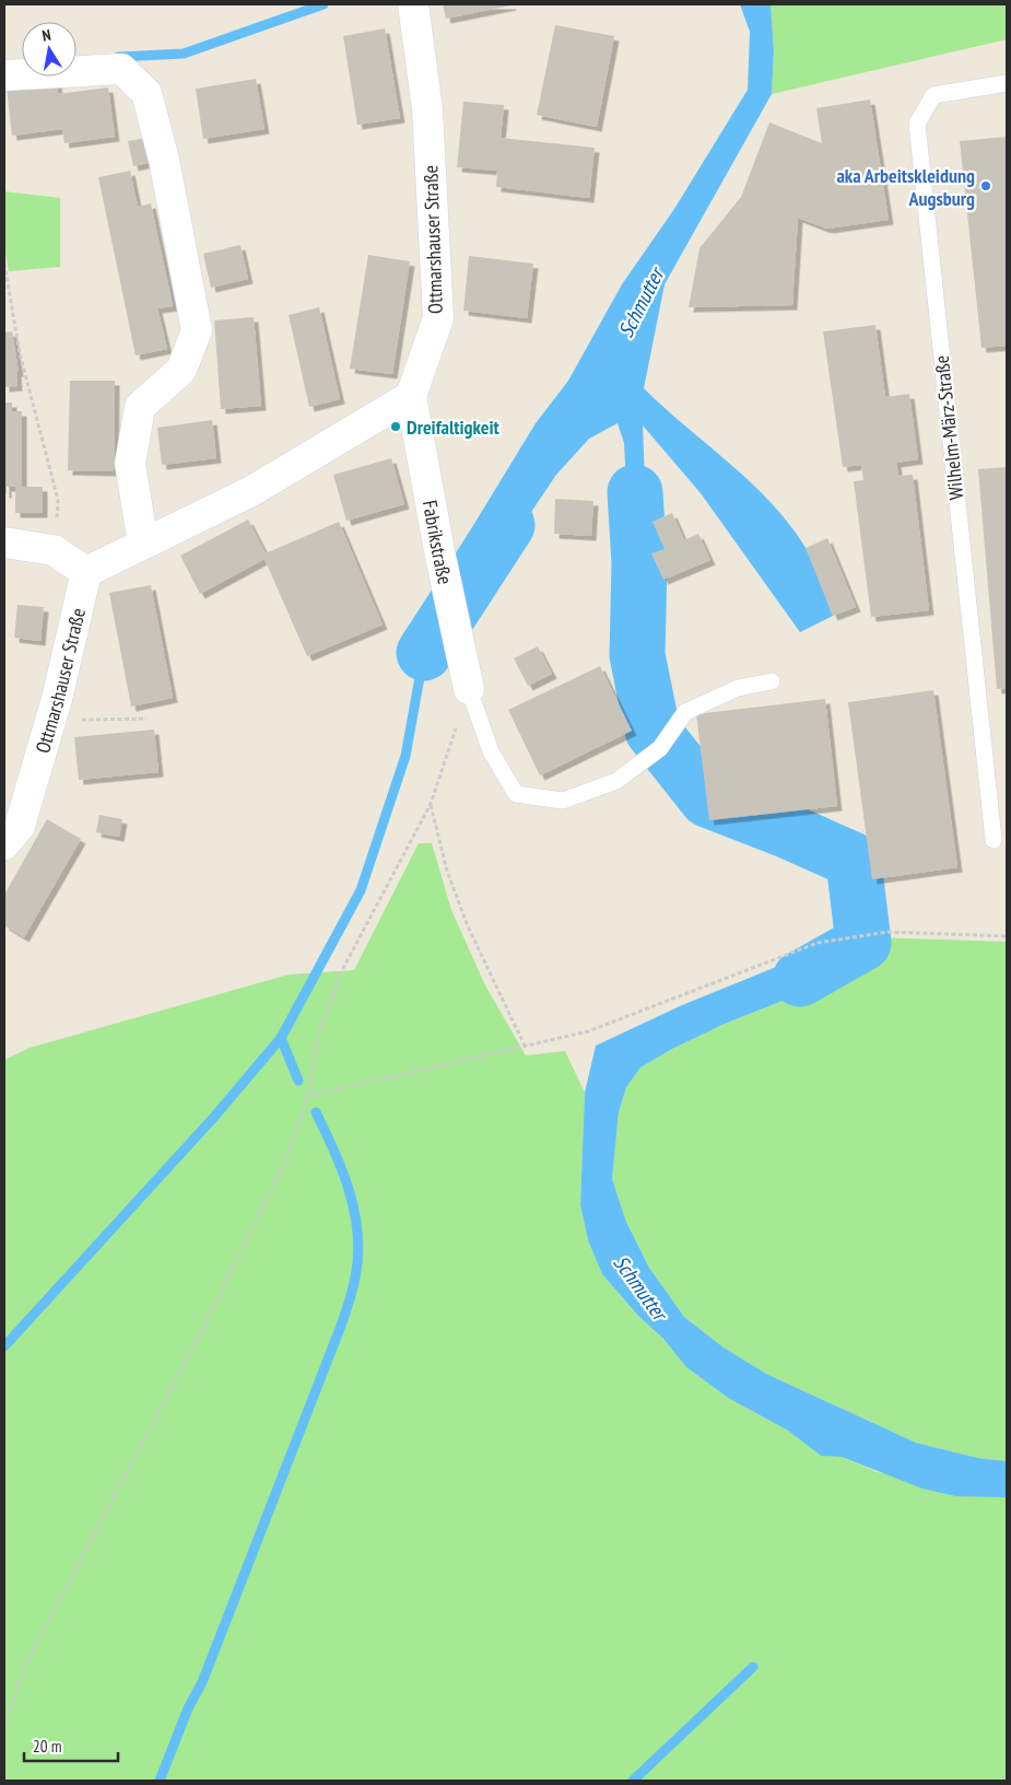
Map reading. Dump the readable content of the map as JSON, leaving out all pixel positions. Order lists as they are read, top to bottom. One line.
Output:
{"streets":{"street":["Ottmarshauser Straße","Fabrikstraße"],"lane":["Wilhelm-März-Straße"]},"crossings":[["Ottmarshauser Straße","Fabrikstraße"]],"water":["Schmutter"],"places":["aka Arbeitskleidung Augsburg","Dreifaltigkeit"],"scale_bar":"20 m","north":"top"}
